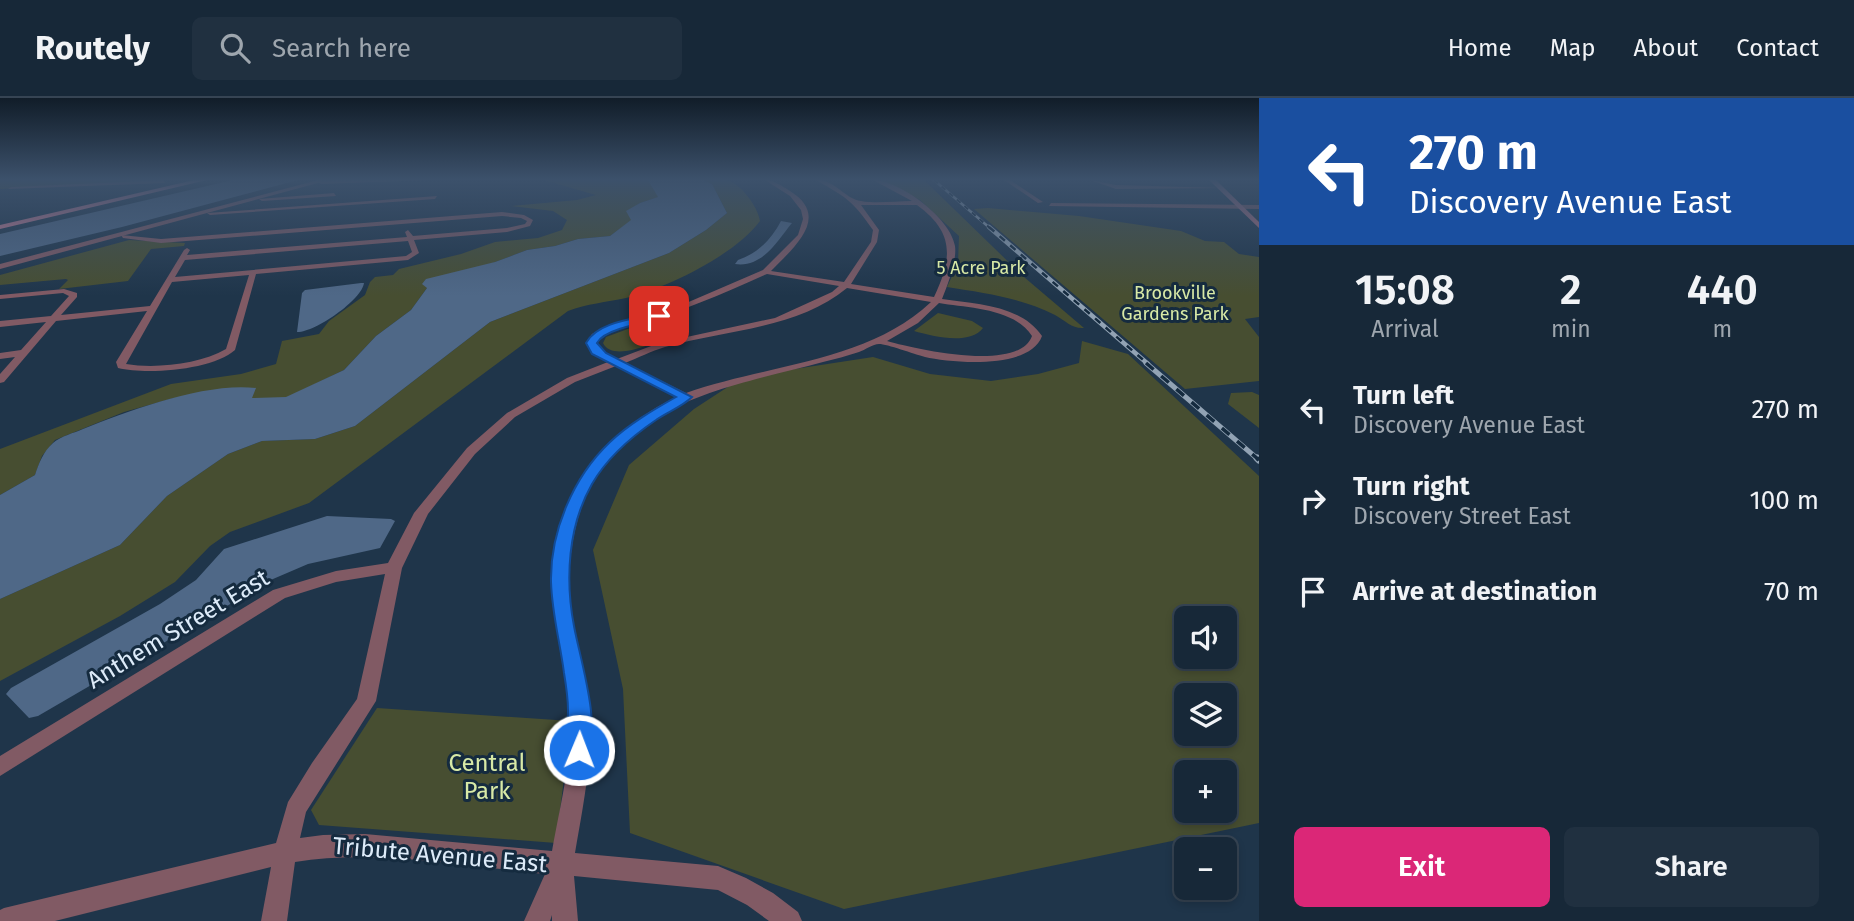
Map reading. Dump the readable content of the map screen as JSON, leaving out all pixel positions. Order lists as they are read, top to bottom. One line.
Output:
{"streets":{"street":["Anthem Street East","Tribute Avenue East"]},"parks":["5 Acre Park","Brookville Gardens Park","Central Park"],"page":{"header":"Routely","search":"Search here","nav":["Home","Map","About","Contact"],"turn":["270 m","Discovery Avenue East"],"eta":["15:08","Arrival","2","min","440","m"],"list":[{"name":"Turn left","note":"Discovery Avenue East","value":"270 m"},{"name":"Turn right","note":"Discovery Street East","value":"100 m"},{"name":"Arrive at destination","value":"70 m"}],"map_buttons":["+","−"],"buttons":["Exit","Share"]}}
